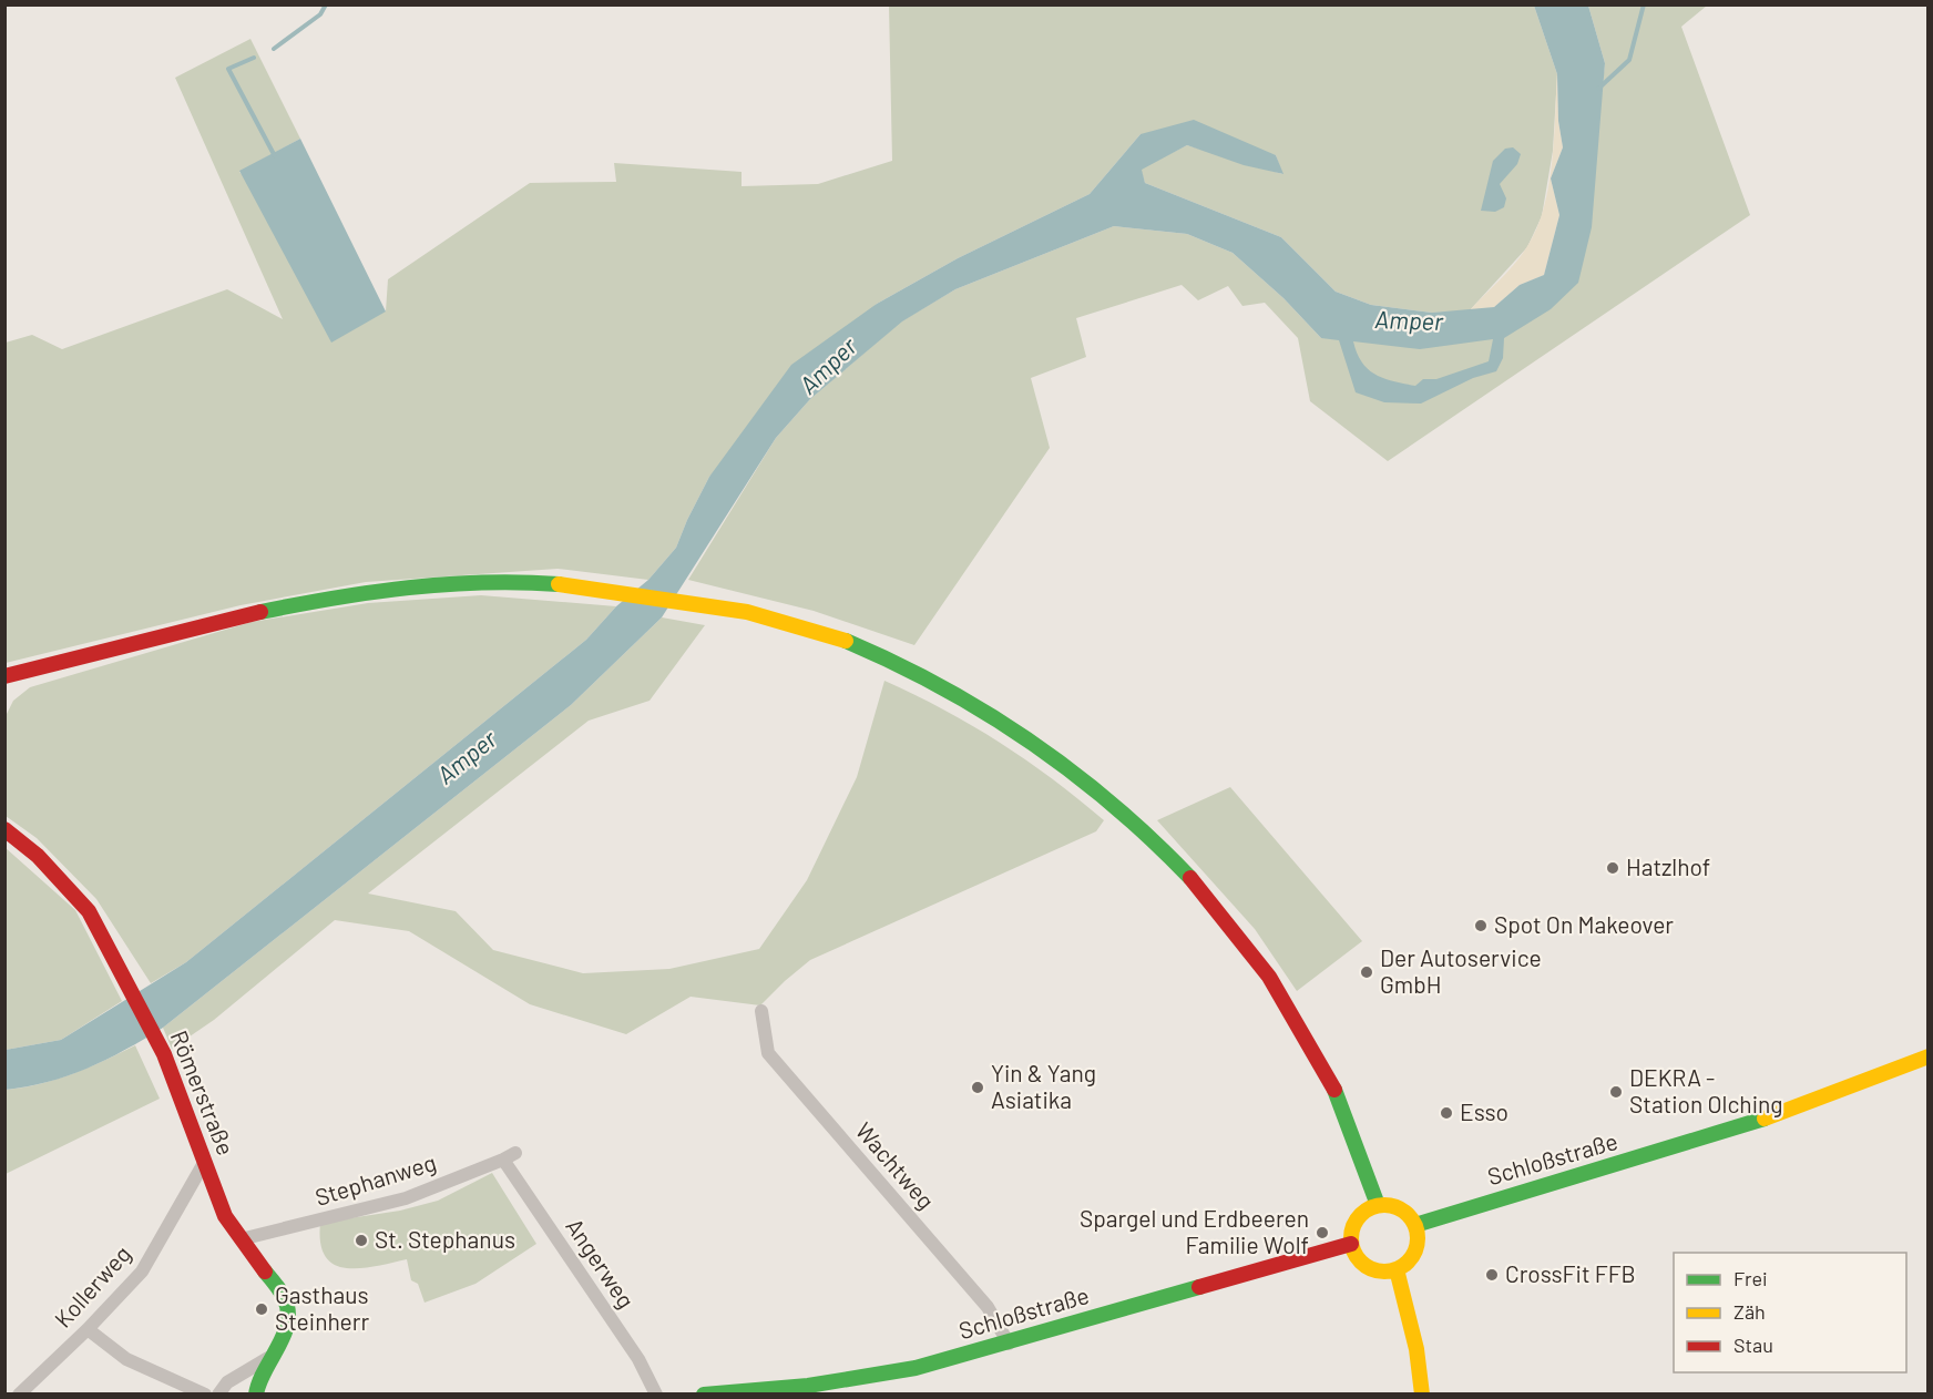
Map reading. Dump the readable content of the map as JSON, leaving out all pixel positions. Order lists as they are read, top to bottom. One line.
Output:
{"streets":{"main road":["Römerstraße","Schloßstraße"],"street":["Wachtweg","Stephanweg","Angerweg","Kollerweg"]},"crossings":[["Römerstraße","Stephanweg"],["Römerstraße","Kollerweg"],["Schloßstraße","Wachtweg"],["Stephanweg","Angerweg"]],"water":["Amper"],"places":["Hatzlhof","Spot On Makeover","Der Autoservice GmbH","Yin & Yang Asiatika","DEKRA - Station Olching","Esso","Spargel und Erdbeeren Familie Wolf","St. Stephanus","CrossFit FFB","Gasthaus Steinherr"],"legend":["Frei","Zäh","Stau"]}
